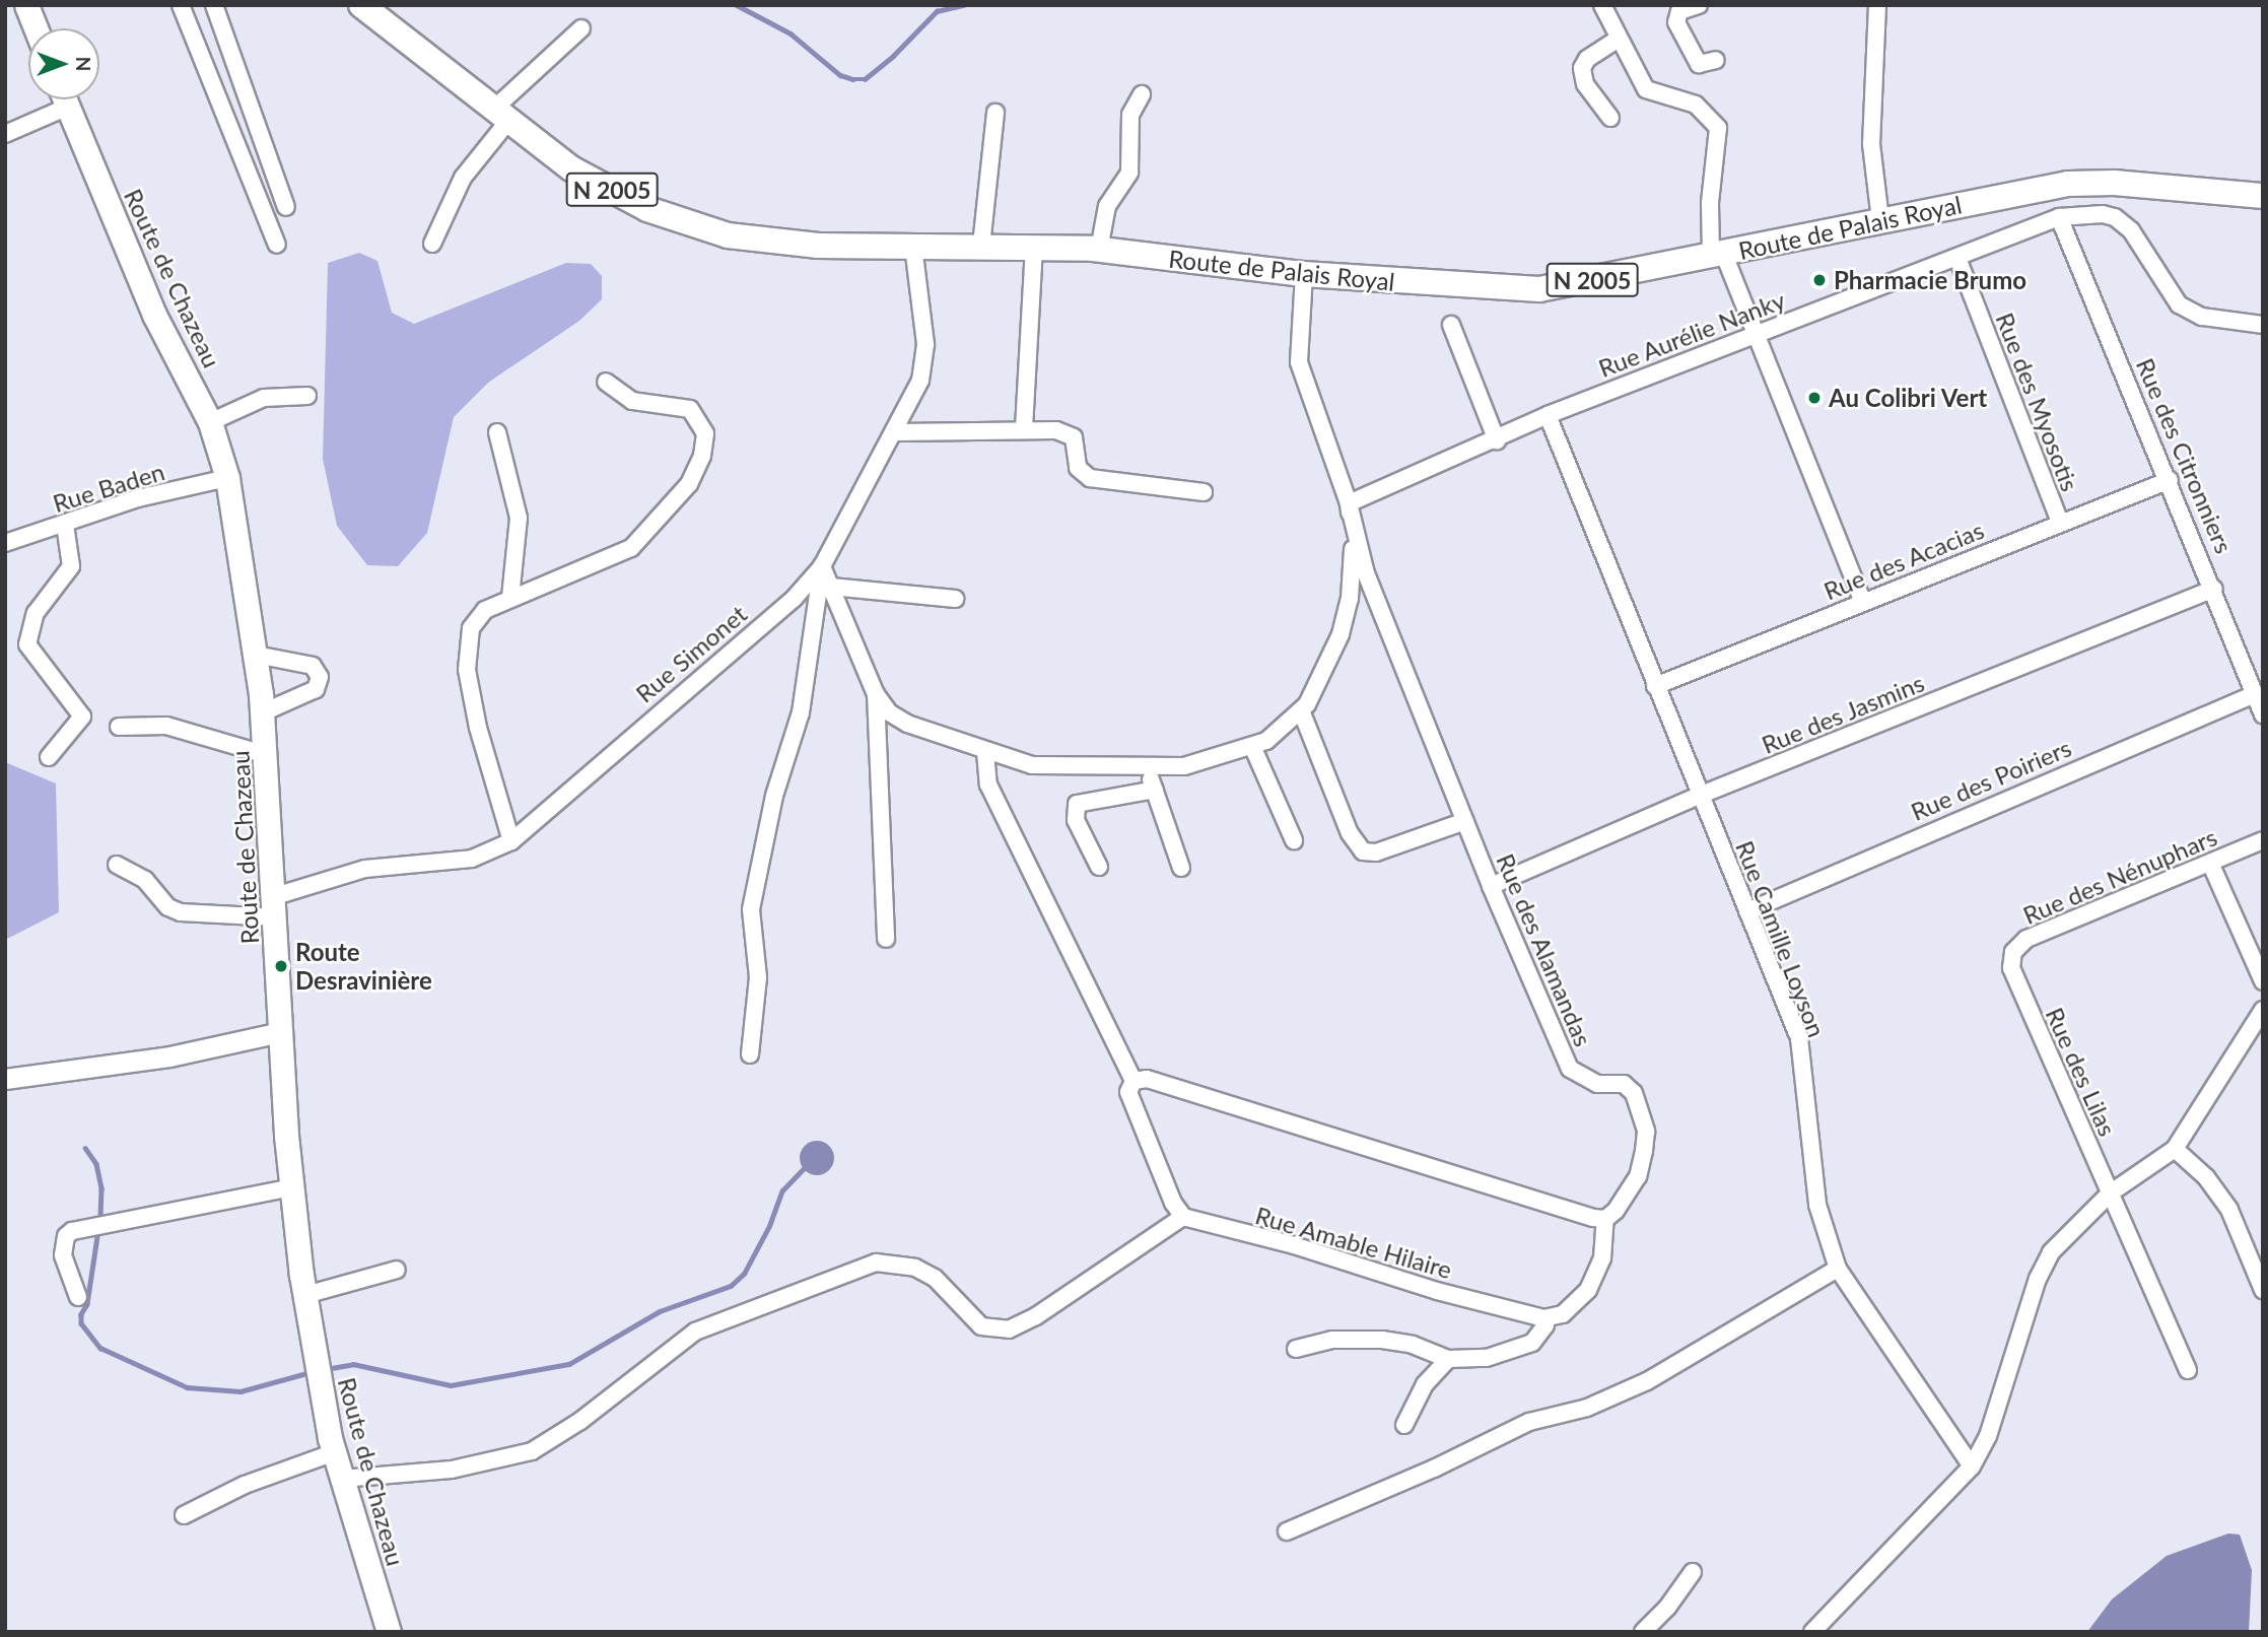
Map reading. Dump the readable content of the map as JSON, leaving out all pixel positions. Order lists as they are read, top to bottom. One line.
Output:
{"streets":{"main road":["N 2005","Route de Palais Royal","Route de Chazeau"],"street":["Rue Aurélie Nanky","Rue des Myosotis","Rue des Citronniers","Rue Baden","Rue des Acacias","Rue Simonet","Rue des Jasmins","Rue des Poiriers","Rue des Nénuphars","Rue Camille Loyson","Rue des Alamandas","Rue des Lilas","Rue Amable Hilaire"]},"crossings":[["Route de Palais Royal","Rue Simonet"],["Route de Palais Royal","Rue des Alamandas"],["Route de Chazeau","Rue Baden"],["Route de Chazeau","Rue Simonet"],["Rue Aurélie Nanky","Rue des Myosotis"],["Rue Aurélie Nanky","Rue des Citronniers"],["Rue Aurélie Nanky","Rue Camille Loyson"],["Rue Aurélie Nanky","Rue des Alamandas"],["Rue des Myosotis","Rue des Acacias"],["Rue des Citronniers","Rue des Acacias"],["Rue des Citronniers","Rue des Jasmins"],["Rue des Citronniers","Rue des Poiriers"],["Rue des Acacias","Rue Camille Loyson"],["Rue des Jasmins","Rue Camille Loyson"],["Rue des Jasmins","Rue des Alamandas"],["Rue des Poiriers","Rue Camille Loyson"],["Rue des Nénuphars","Rue des Lilas"]],"places":["Pharmacie Brumo","Au Colibri Vert","Route Desravinière"],"north":"right"}
